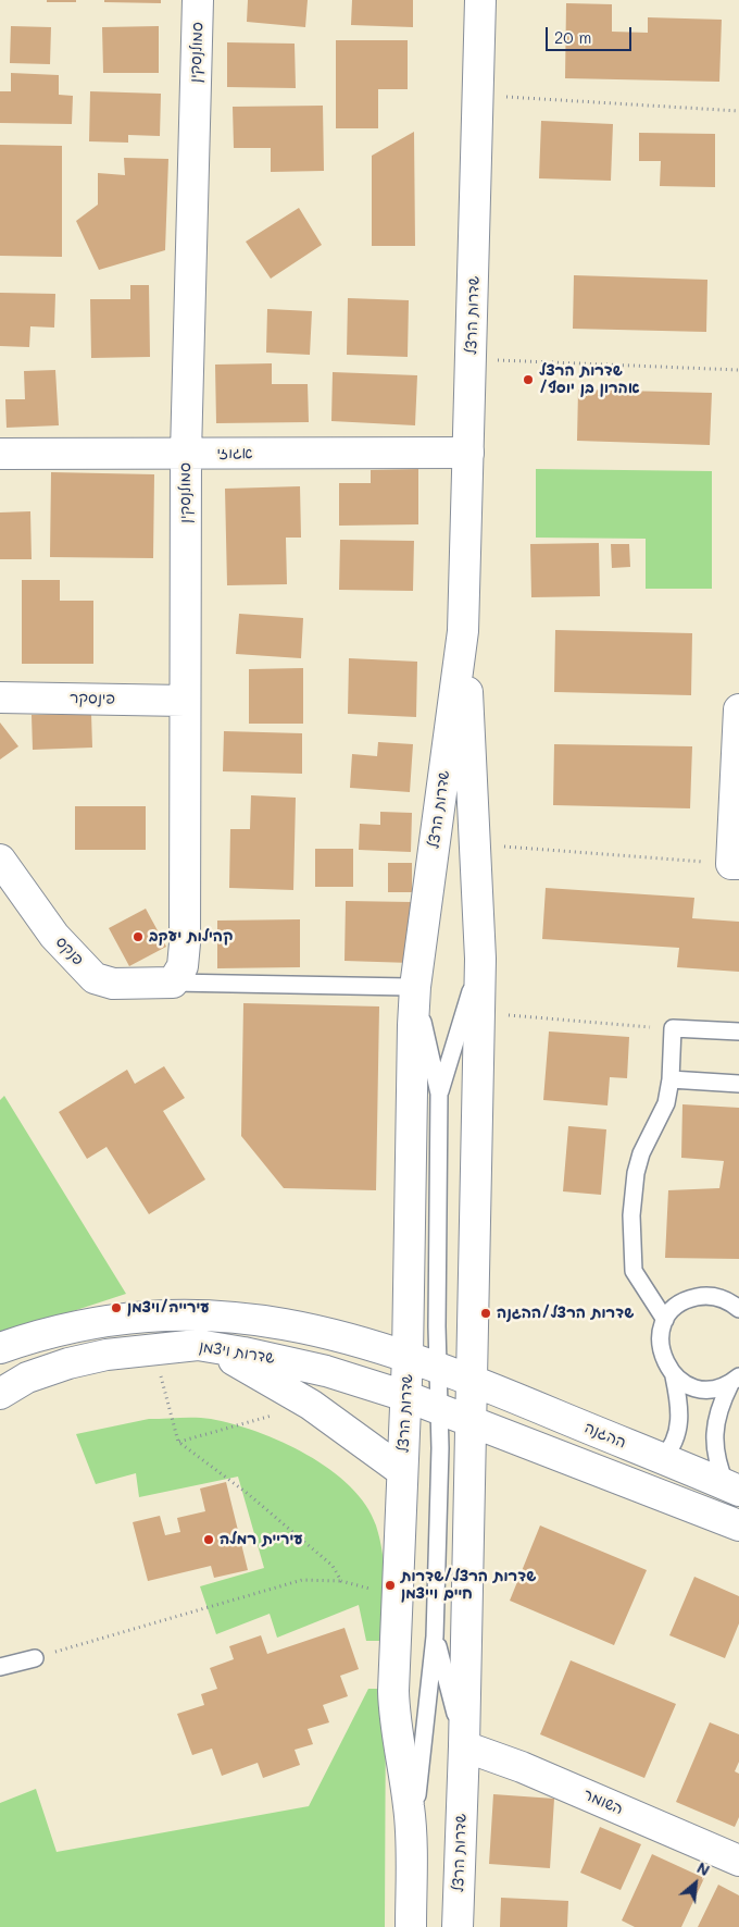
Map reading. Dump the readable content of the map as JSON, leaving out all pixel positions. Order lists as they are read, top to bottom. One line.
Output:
{"streets":{"street":["סמולנסקין","שדרות הרצל","אגוזי","פינסקר","פנקס","שדרות ויצמן","ההגנה","השומר"]},"crossings":[["סמולנסקין","אגוזי"],["סמולנסקין","פינסקר"],["סמולנסקין","פנקס"],["שדרות הרצל","אגוזי"],["שדרות הרצל","שדרות ויצמן"],["שדרות הרצל","ההגנה"],["שדרות הרצל","השומר"]],"places":["שדרות הרצל /אהרון בן יוסף","קהילות יעקב","עירייה/ויצמן","שדרות הרצל/ההגנה","עיריית רמלה","שדרות הרצל/שדרות חיים וייצמן"],"scale_bar":"20 m","north":"top right"}
